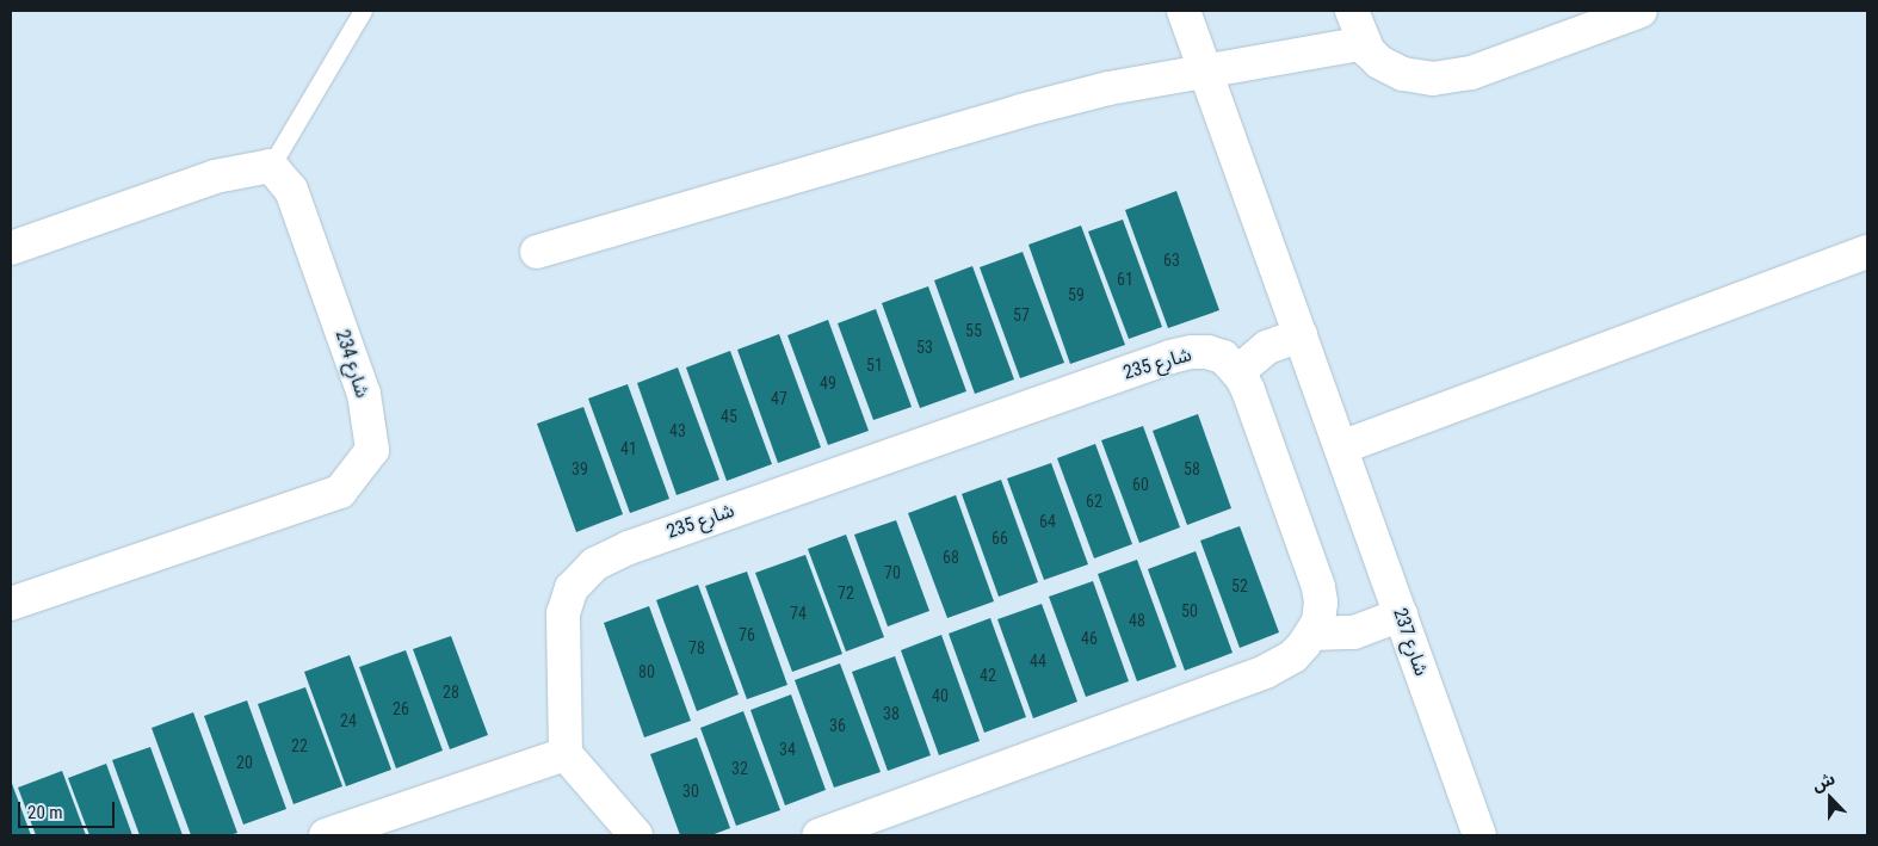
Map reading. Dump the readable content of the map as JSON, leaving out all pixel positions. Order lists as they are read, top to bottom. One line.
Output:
{"streets":{"street":["شارع 234","شارع 235","شارع 237"]},"house_numbers":["63","61","59","57","55","53","51","49","47","45","43","41","39","58","60","62","64","66","68","70","52","72","50","74","48","76","46","78","44","80","42","28","40","26","38","24","36","22","34","20","32","30"],"scale_bar":"20 m","north":"top"}
